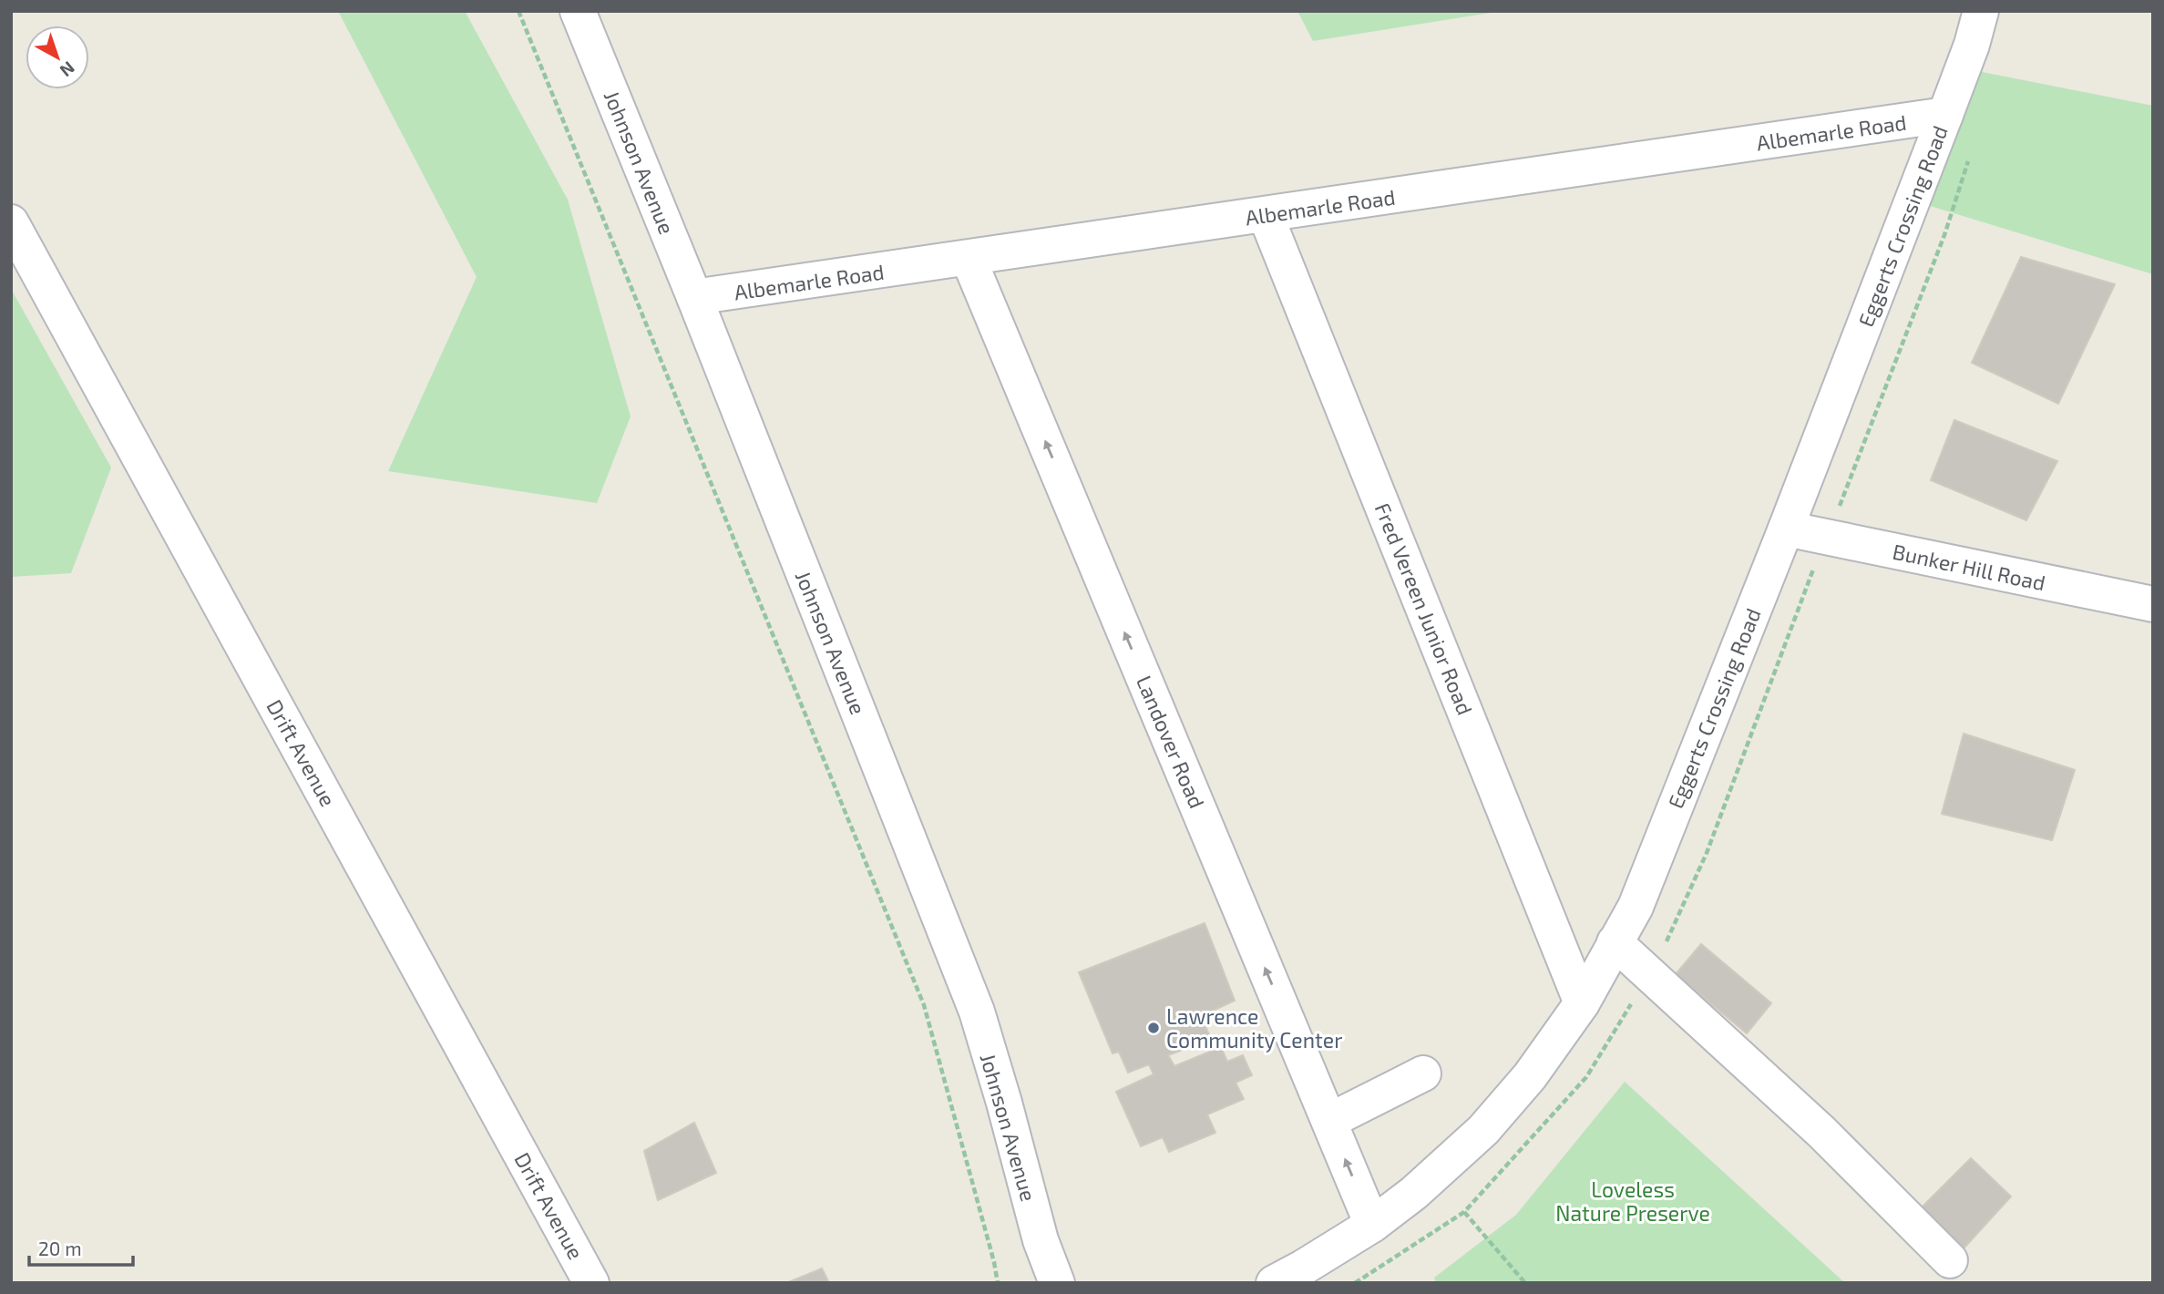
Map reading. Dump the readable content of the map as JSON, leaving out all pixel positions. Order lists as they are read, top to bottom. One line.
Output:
{"streets":{"street":["Albemarle Road","Johnson Avenue","Eggerts Crossing Road","Bunker Hill Road","Fred Vereen Junior Road","Landover Road","Drift Avenue"]},"crossings":[["Albemarle Road","Johnson Avenue"],["Albemarle Road","Eggerts Crossing Road"],["Albemarle Road","Fred Vereen Junior Road"],["Albemarle Road","Landover Road"],["Eggerts Crossing Road","Bunker Hill Road"],["Eggerts Crossing Road","Fred Vereen Junior Road"],["Eggerts Crossing Road","Landover Road"]],"one_way":["Landover Road"],"parks":["Loveless Nature Preserve"],"places":["Lawrence Community Center"],"scale_bar":"20 m","north":"bottom right"}
